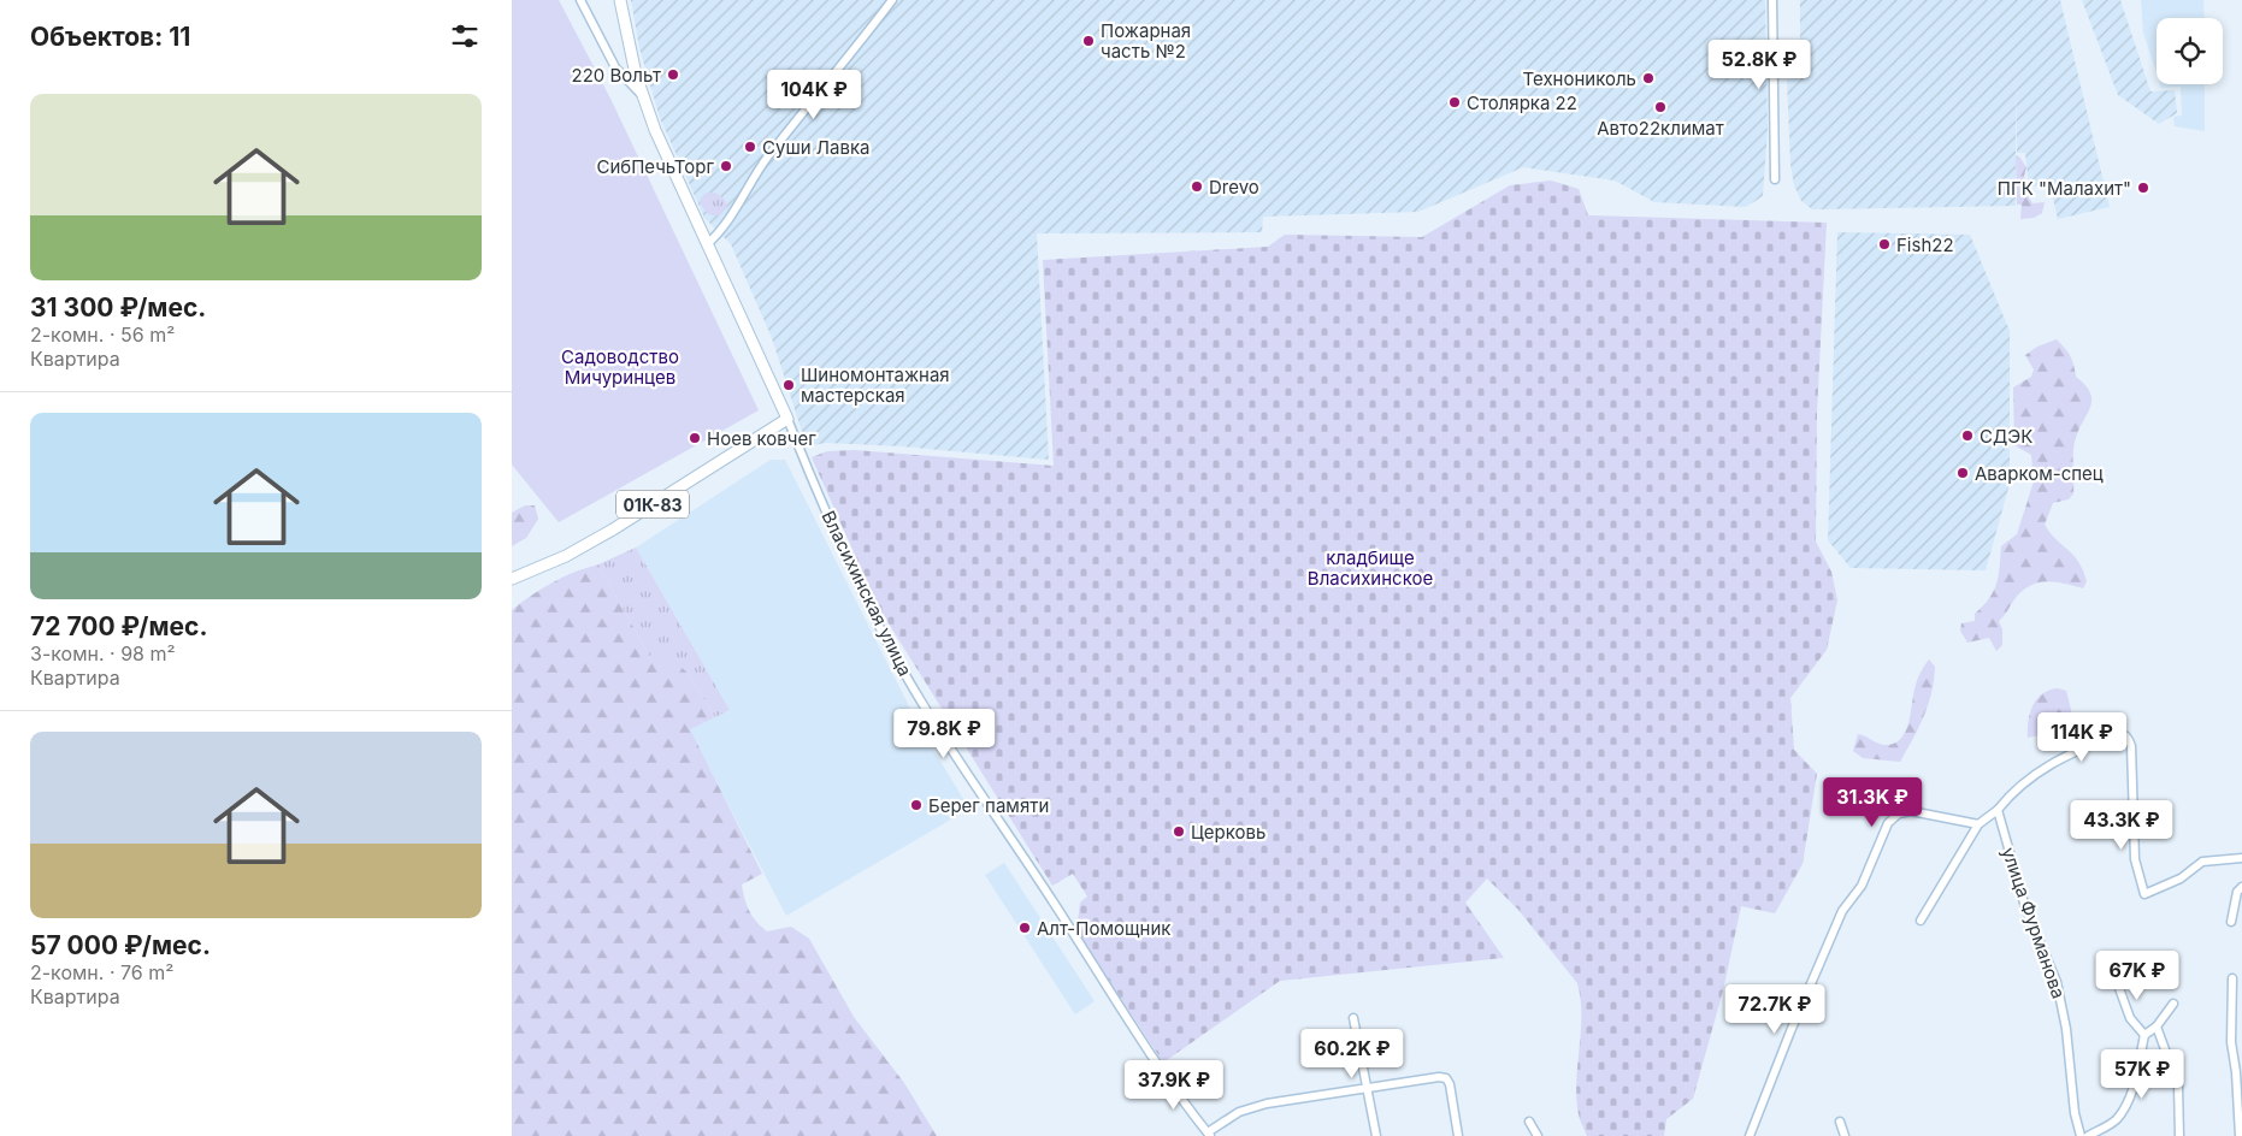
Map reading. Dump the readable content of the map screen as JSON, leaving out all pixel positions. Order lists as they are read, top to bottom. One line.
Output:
{"streets":{"highway":["01К-83","Власихинская улица"],"street":["улица Фурманова"]},"crossings":[["01К-83","Власихинская улица"]],"parks":["Садоводство Мичуринцев","кладбище Власихинское"],"places":["Пожарная часть №2","220 Вольт","Технониколь","Столярка 22","Авто22климат","Суши Лавка","СибПечьТорг","Drevo","ПГК \"Малахит\"","Fish22","Шиномонтажная мастерская","СДЭК","Ноев ковчег","Аварком-спец","Берег памяти","Церковь","Алт-Помощник"],"page":{"heading":"Объектов: 11","price":["52.8K ₽","104K ₽","79.8K ₽","114K ₽","31.3K ₽","43.3K ₽","67K ₽","72.7K ₽","60.2K ₽","57K ₽","37.9K ₽"],"list":[{"name":"31 300 ₽/мес.","note":"2-комн. · 56 m² · Квартира"},{"name":"72 700 ₽/мес.","note":"3-комн. · 98 m² · Квартира"},{"name":"57 000 ₽/мес.","note":"2-комн. · 76 m² · Квартира"}]}}
